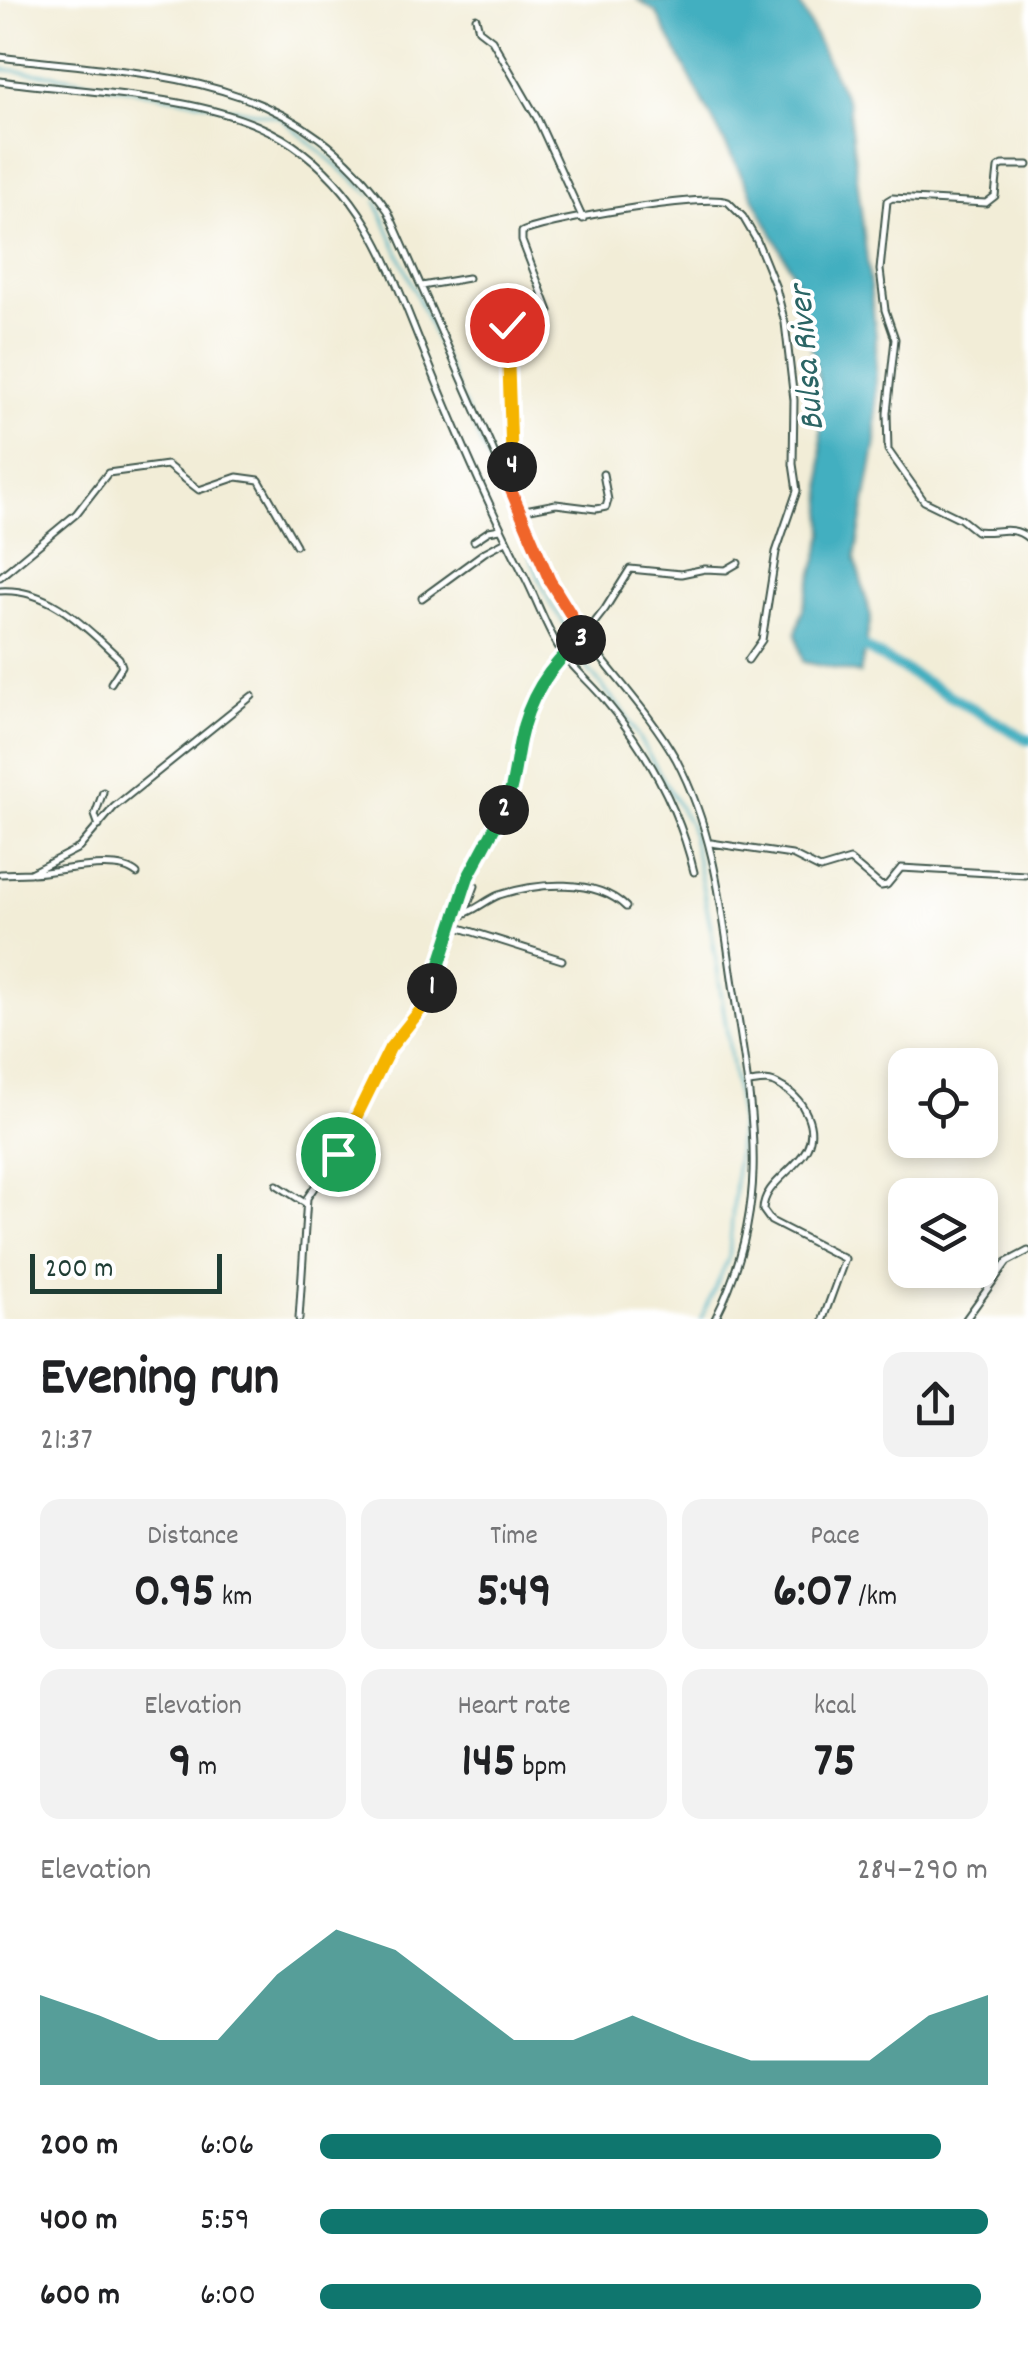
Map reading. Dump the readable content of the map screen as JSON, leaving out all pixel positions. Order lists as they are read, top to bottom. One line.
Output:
{"water":["Bulsa River"],"scale_bar":"200 m","page":{"pins":["4","3","2","1"],"scale":"200 m","heading":["Evening run","21:37"],"stats":[["Distance","0.95 km"],["Time","5:49"],["Pace","6:07 /km"],["Elevation","9 m"],["Heart rate","145 bpm"],["kcal","75"]],"chart":["Elevation","284–290 m"],"list":[{"name":"200 m","note":"6:06"},{"name":"400 m","note":"5:59"},{"name":"600 m","note":"6:00"}]}}
